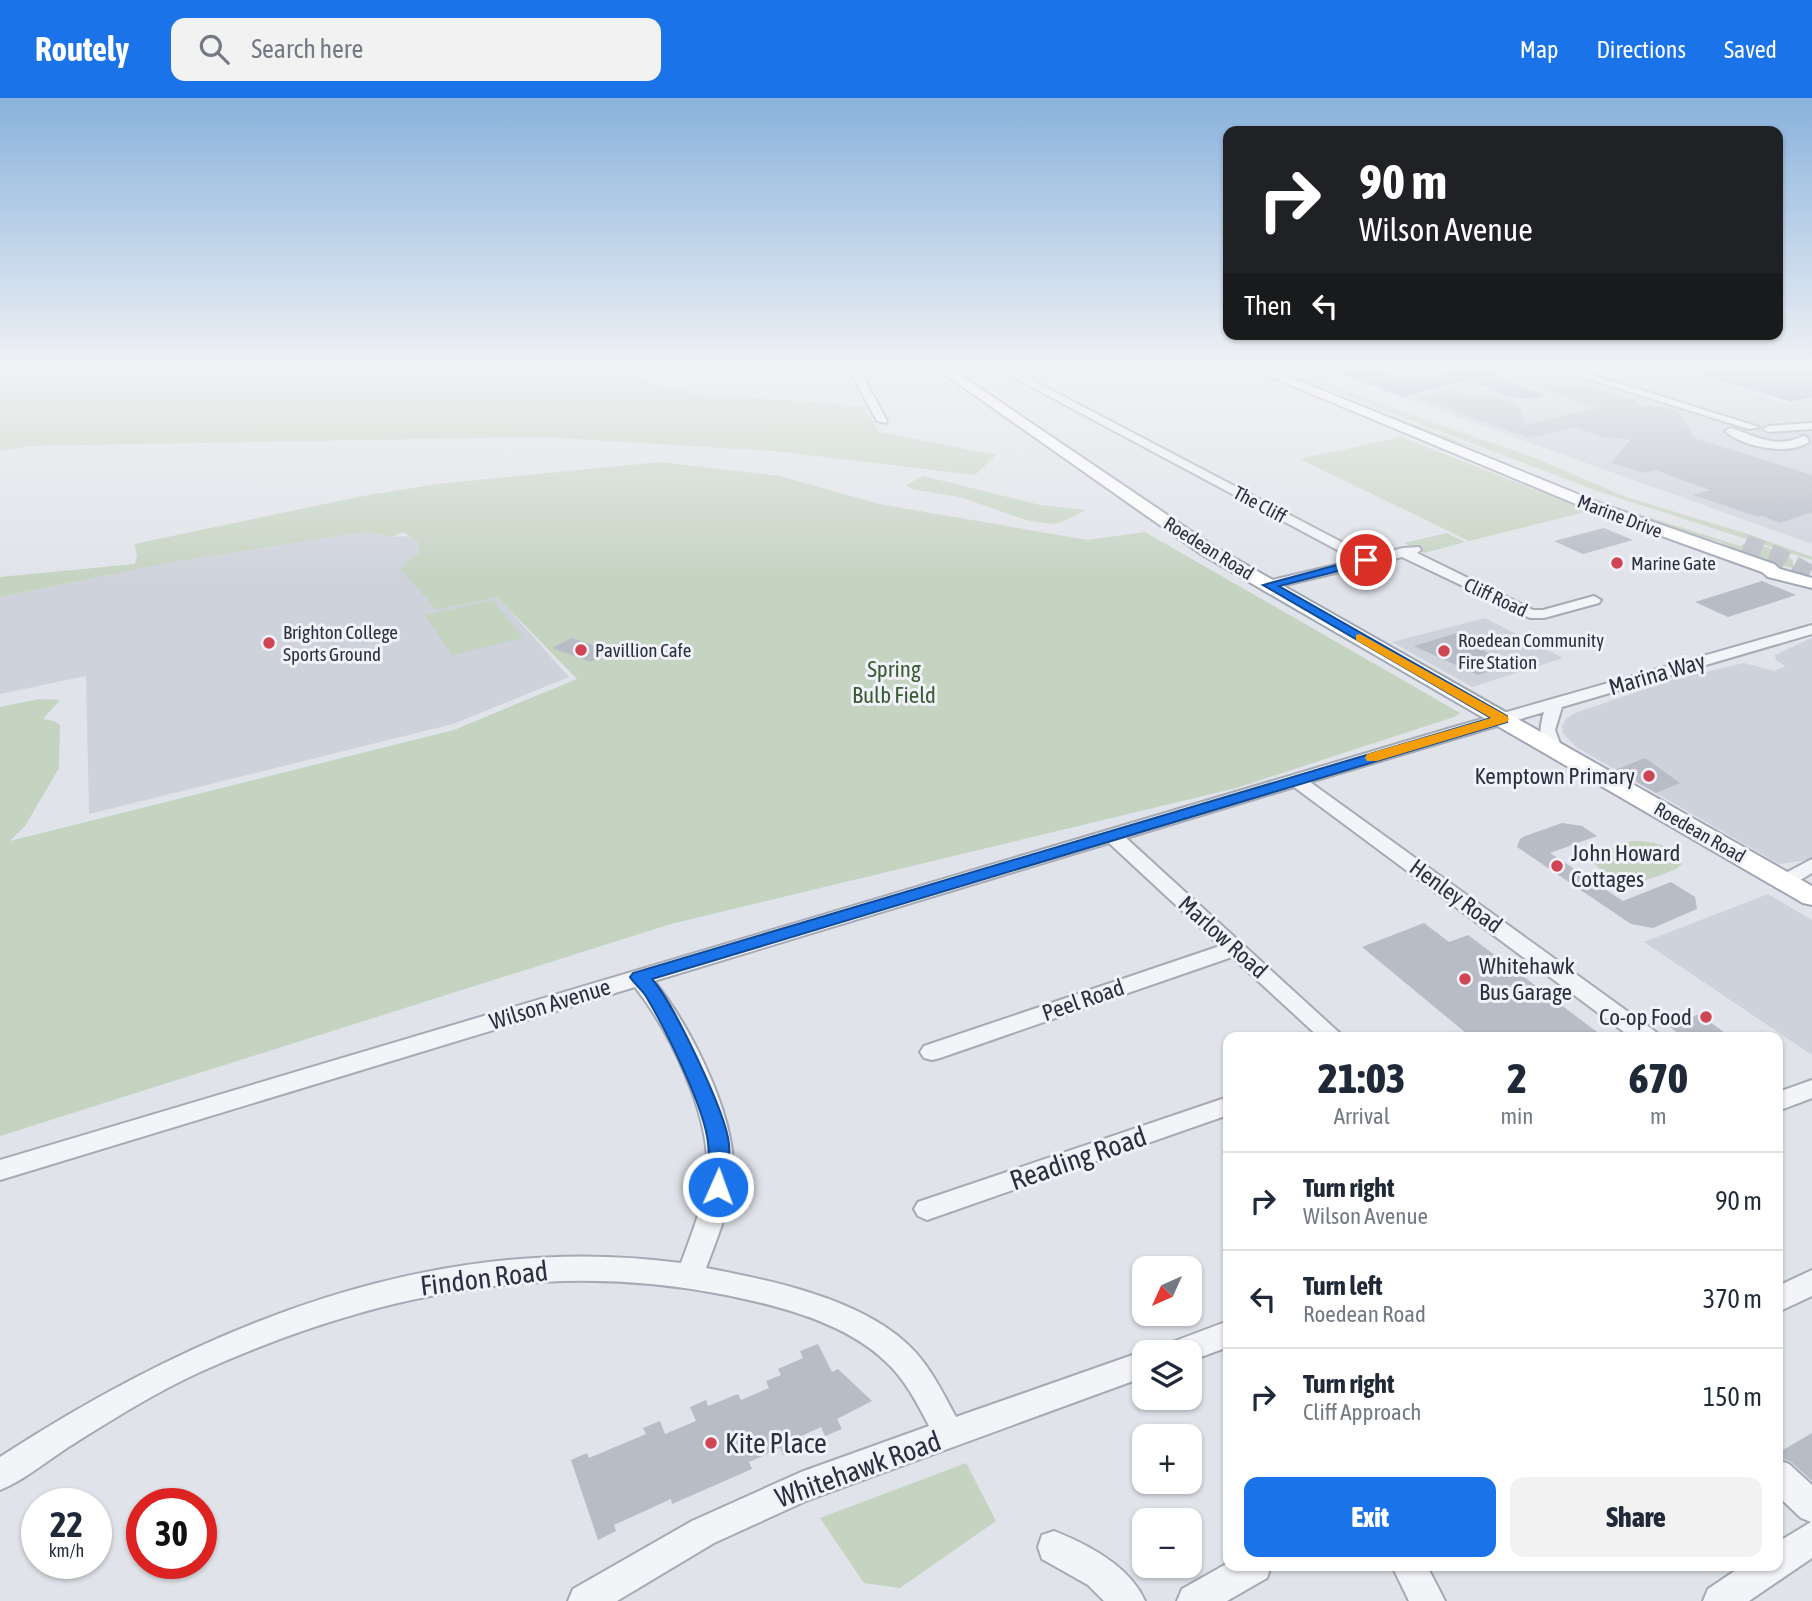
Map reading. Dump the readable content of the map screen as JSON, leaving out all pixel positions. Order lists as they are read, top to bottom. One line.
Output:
{"streets":{"main road":["Marine Drive","Roedean Road"],"street":["The Cliff","Cliff Road","Marina Way","Henley Road","Marlow Road","Peel Road","Wilson Avenue","Reading Road","Findon Road","Whitehawk Road"]},"crossings":[["The Cliff","Cliff Road"],["Roedean Road","Marina Way"],["Roedean Road","Wilson Avenue"],["Marina Way","Wilson Avenue"],["Henley Road","Wilson Avenue"],["Marlow Road","Peel Road"],["Marlow Road","Wilson Avenue"],["Findon Road","Whitehawk Road"]],"parks":["Spring Bulb Field"],"places":["Marine Gate","Brighton College Sports Ground","Pavillion Cafe","Roedean Community Fire Station","Kemptown Primary","John Howard Cottages","Whitehawk Bus Garage","Co-op Food","Kite Place"],"north":"bottom left","page":{"header":"Routely","search":"Search here","nav":["Map","Directions","Saved"],"turn":["90 m","Wilson Avenue"],"then":"Then","eta":["21:03","Arrival","2","min","670","m"],"list":[{"name":"Turn right","note":"Wilson Avenue","value":"90 m"},{"name":"Turn left","note":"Roedean Road","value":"370 m"},{"name":"Turn right","note":"Cliff Approach","value":"150 m"}],"map_buttons":["+","−"],"buttons":["Exit","Share"],"speed":"22 km/h","limit":"30"}}
